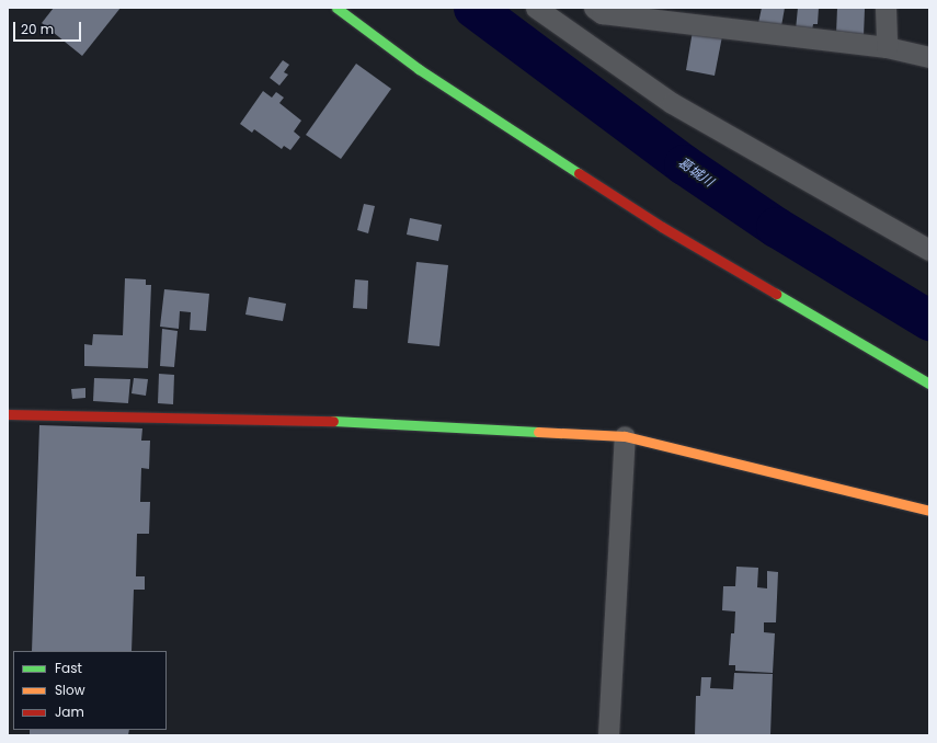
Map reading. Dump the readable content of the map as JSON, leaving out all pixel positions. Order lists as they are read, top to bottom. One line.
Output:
{"water":["葛城川"],"legend":["Fast","Slow","Jam"],"scale_bar":"20 m"}
